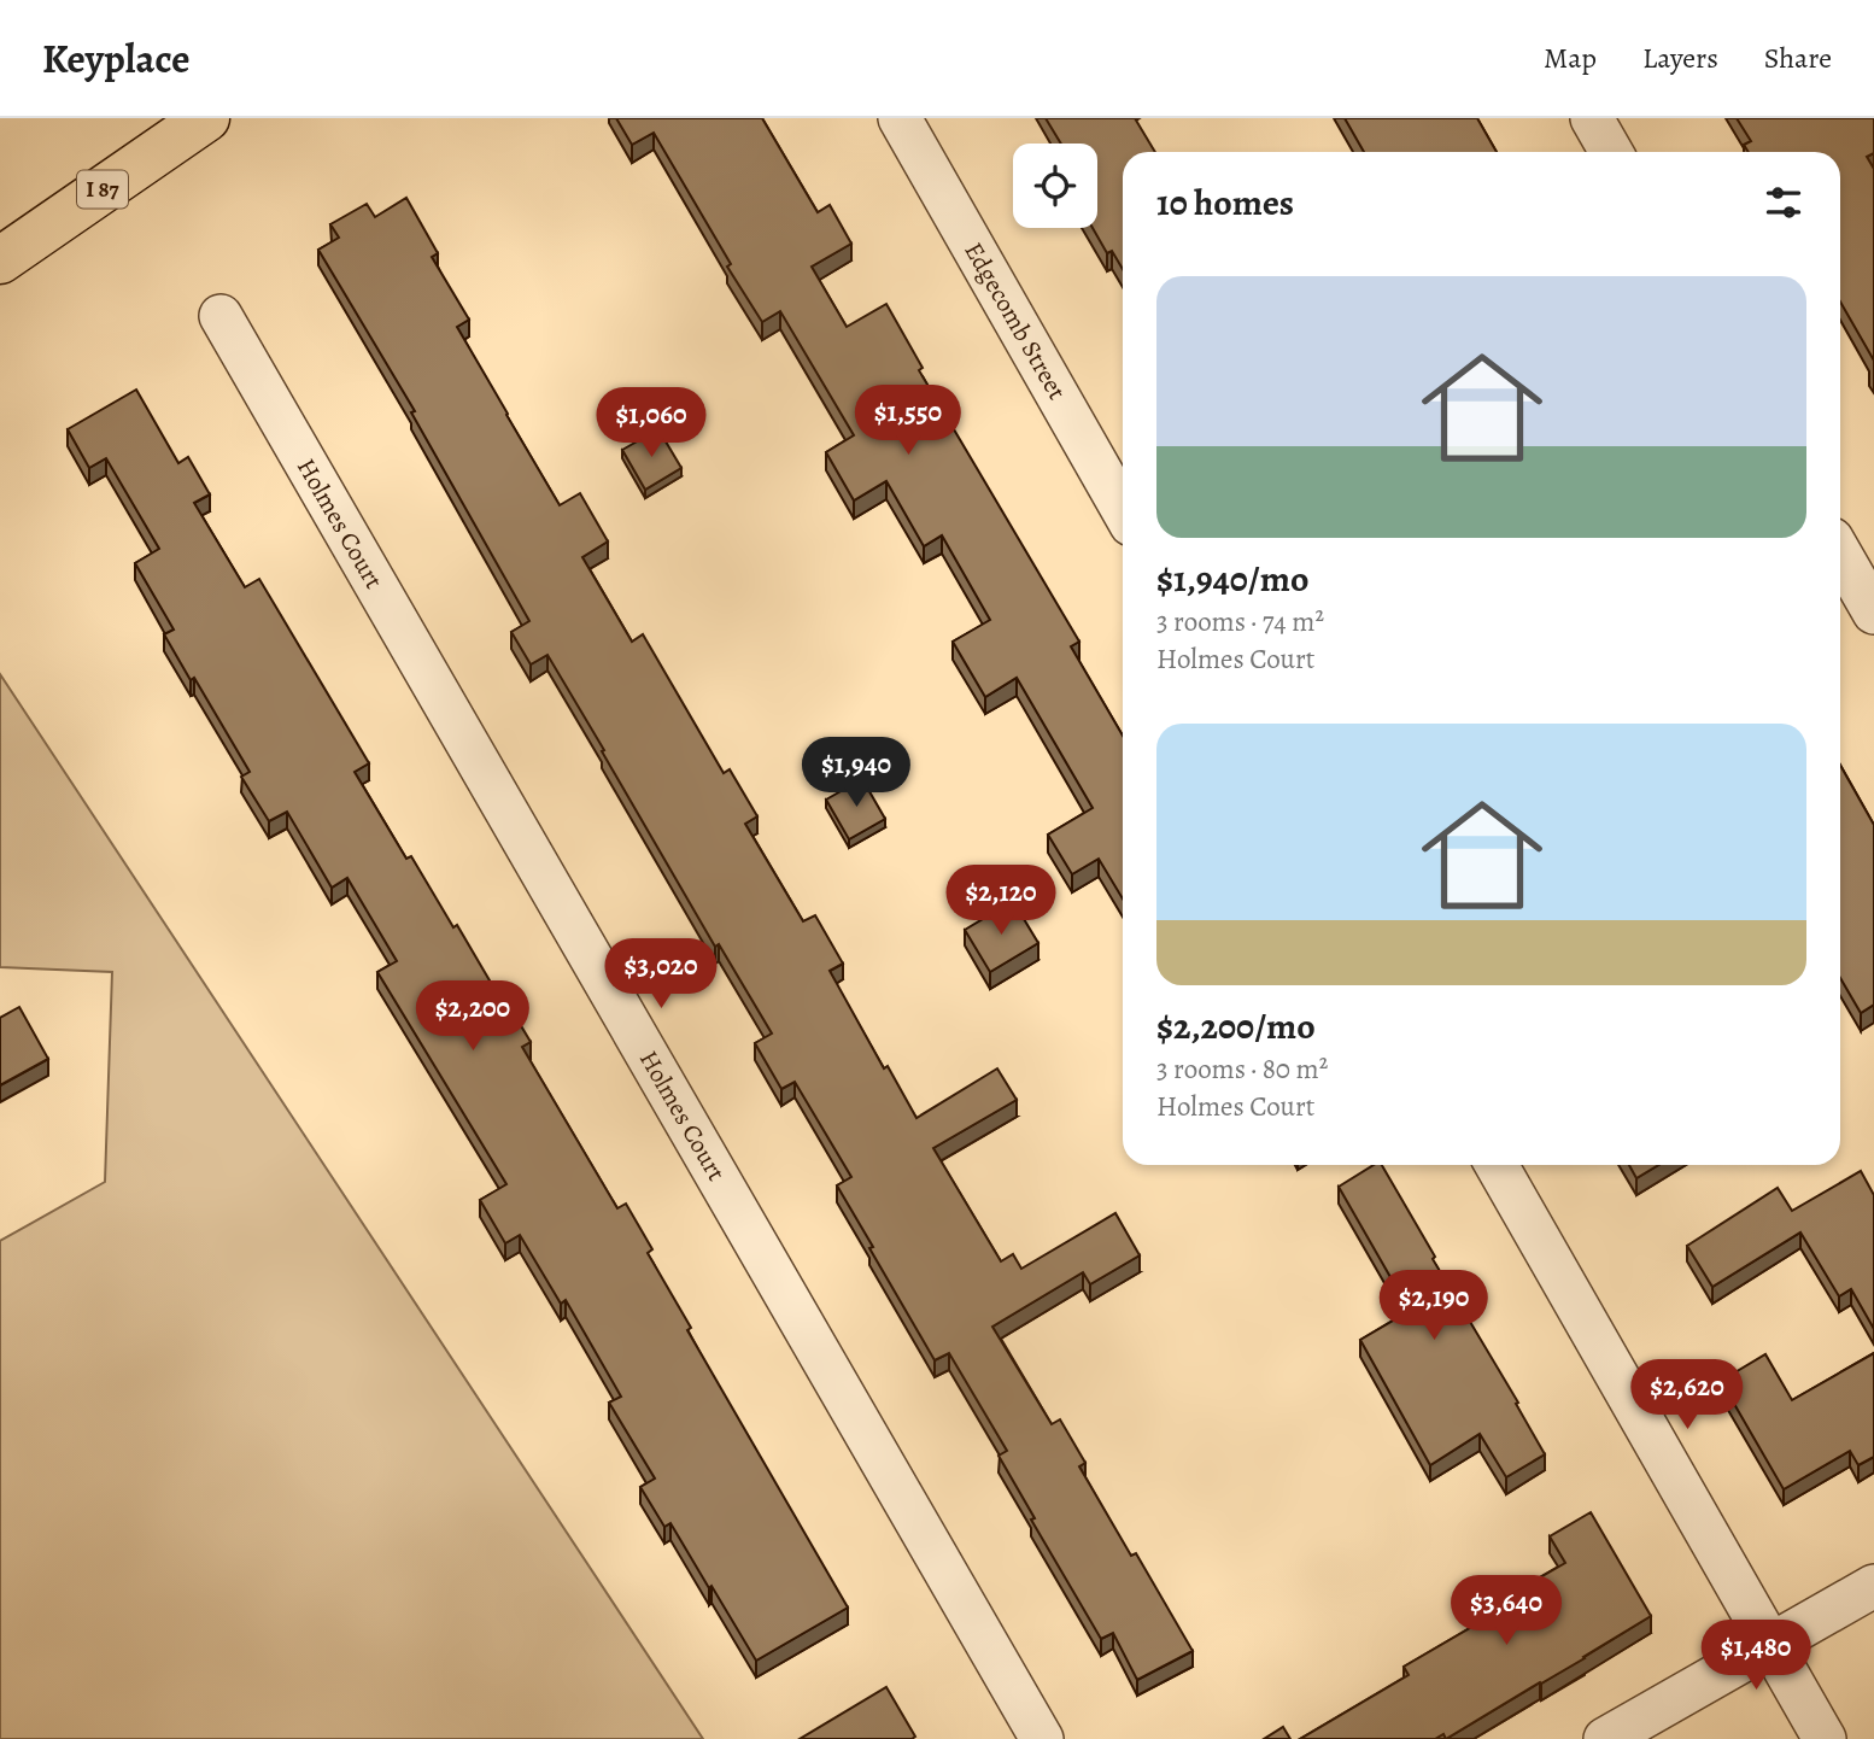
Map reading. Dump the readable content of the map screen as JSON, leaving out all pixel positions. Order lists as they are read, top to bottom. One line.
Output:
{"streets":{"highway":["I 87"],"street":["Edgecomb Street","Holmes Court"]},"page":{"header":"Keyplace","nav":["Map","Layers","Share"],"heading":"10 homes","list":[{"name":"$1,940/mo","note":"3 rooms · 74 m² · Holmes Court"},{"name":"$2,200/mo","note":"3 rooms · 80 m² · Holmes Court"}],"price":["$1,550","$1,060","$1,940","$2,120","$3,020","$2,200","$2,190","$2,620","$3,640","$1,480"]}}
